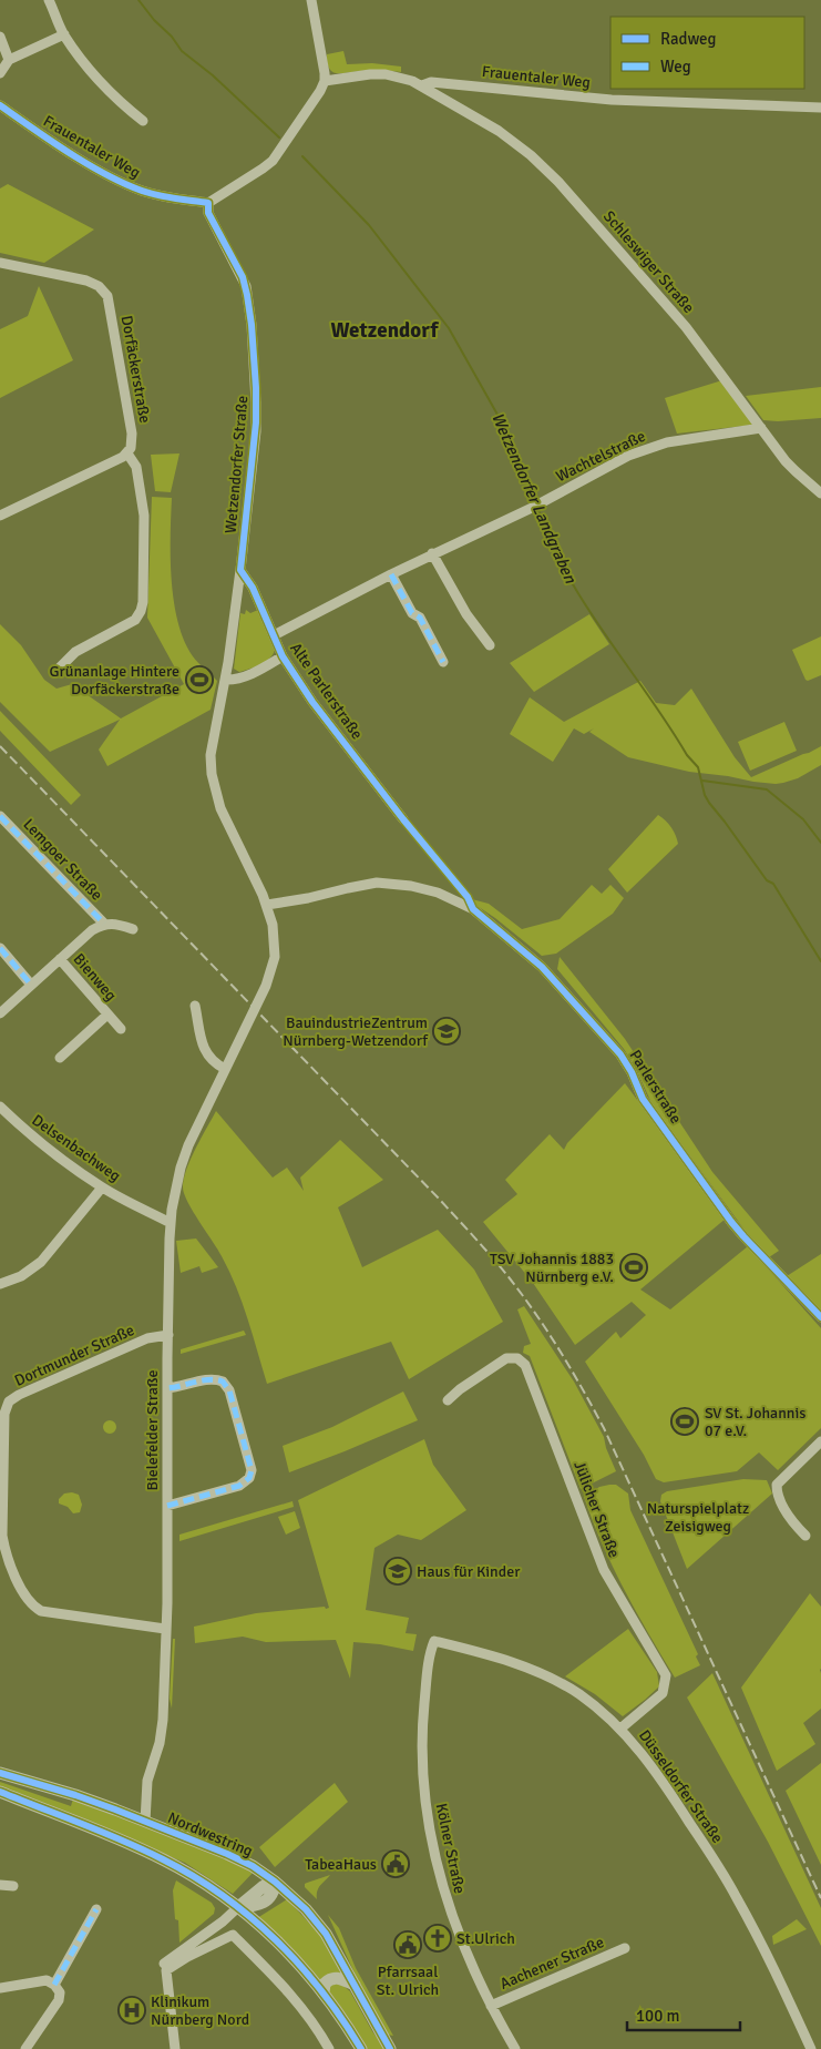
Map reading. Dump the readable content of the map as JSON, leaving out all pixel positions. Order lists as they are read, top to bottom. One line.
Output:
{"streets":{"main road":["Nordwestring"],"street":["Frauentaler Weg","Schleswiger Straße","Dorfäckerstraße","Wachtelstraße","Wetzendorfer Straße","Alte Parlerstraße","Lemgoer Straße","Bienweg","Parlerstraße","Delsenbachweg","Dortmunder Straße","Bielefelder Straße","Jülicher Straße","Düsseldorfer Straße","Kölner Straße","Aachener Straße"]},"crossings":[["Frauentaler Weg","Schleswiger Straße"],["Frauentaler Weg","Wetzendorfer Straße"],["Schleswiger Straße","Wachtelstraße"],["Wachtelstraße","Alte Parlerstraße"],["Wetzendorfer Straße","Alte Parlerstraße"],["Wetzendorfer Straße","Parlerstraße"],["Wetzendorfer Straße","Bielefelder Straße"],["Lemgoer Straße","Bienweg"],["Delsenbachweg","Bielefelder Straße"],["Dortmunder Straße","Bielefelder Straße"],["Bielefelder Straße","Nordwestring"],["Jülicher Straße","Düsseldorfer Straße"],["Düsseldorfer Straße","Kölner Straße"],["Kölner Straße","Aachener Straße"]],"districts":["Wetzendorf"],"water":["Wetzendorfer Landgraben"],"parks":["Naturspielplatz Zeisigweg"],"places":{"sports":["Grünanlage Hintere Dorfäckerstraße","TSV Johannis 1883 Nürnberg e.V.","SV St. Johannis 07 e.V."],"school or university":["BauindustrieZentrum Nürnberg-Wetzendorf","Haus für Kinder"],"public building":["TabeaHaus","Pfarrsaal St. Ulrich"],"church":["St.Ulrich"],"hospital":["Klinikum Nürnberg Nord"]},"legend":["Radweg","Weg"],"scale_bar":"100 m"}
